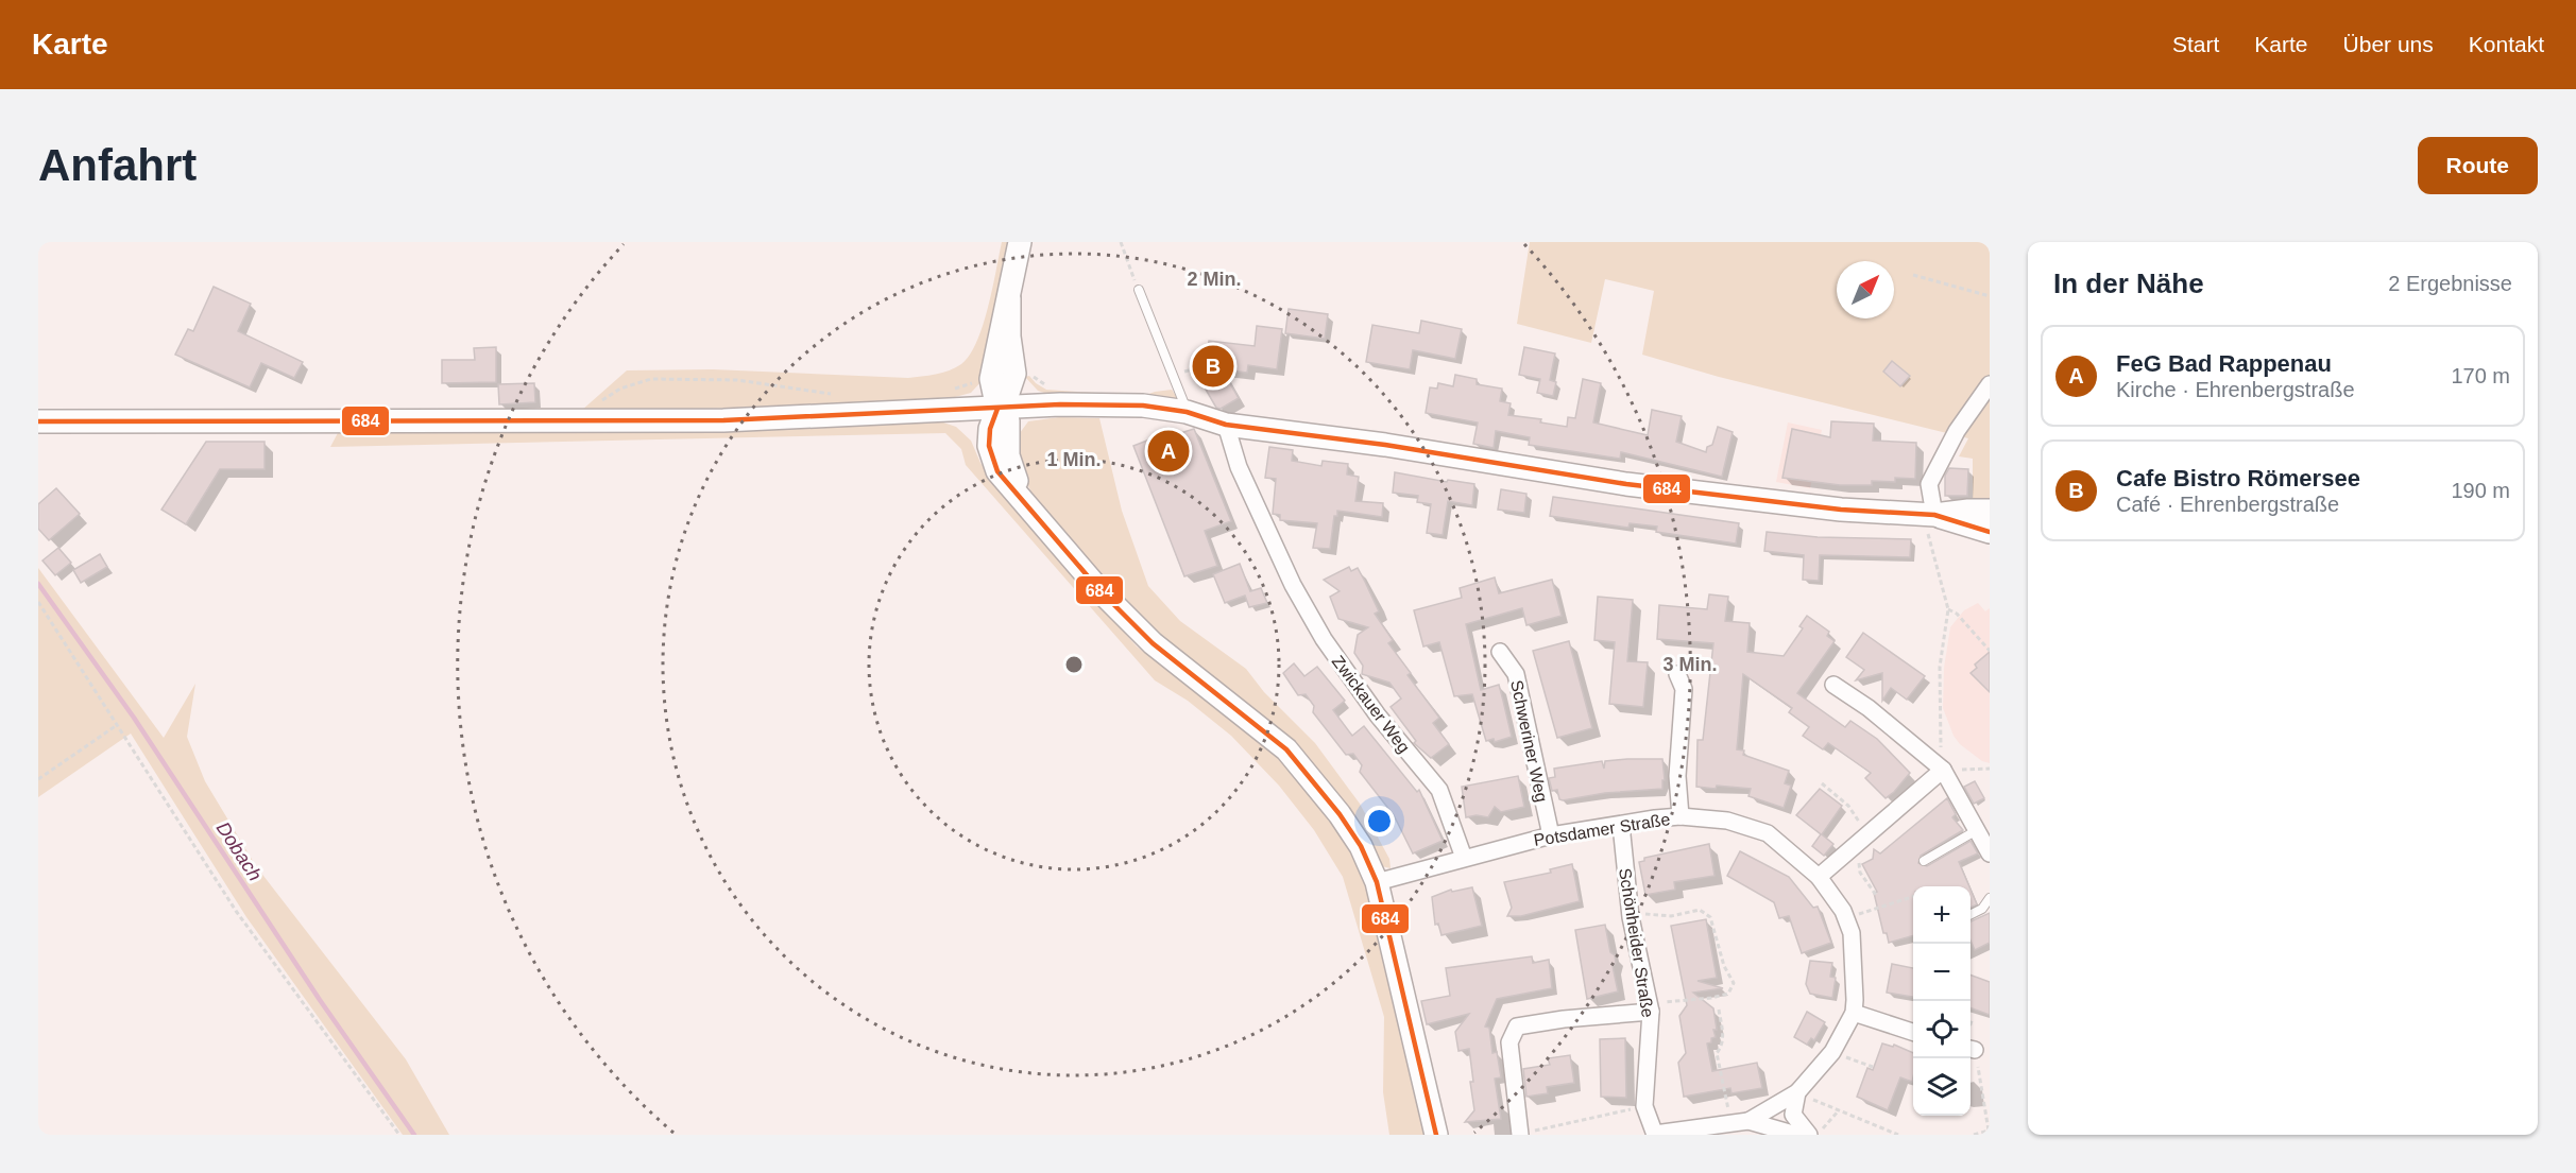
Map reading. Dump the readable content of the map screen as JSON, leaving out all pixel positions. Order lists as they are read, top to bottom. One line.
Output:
{"streets":{"street":["Zwickauer Weg","Schweriner Weg","Potsdamer Straße","Schönheider Straße"]},"crossings":[["Zwickauer Weg","Potsdamer Straße"],["Schweriner Weg","Potsdamer Straße"],["Potsdamer Straße","Schönheider Straße"]],"water":["Dobach"],"lines":["transit line 684"],"north":"top right","page":{"header":"Karte","nav":["Start","Karte","Über uns","Kontakt"],"buttons":"Route","title":"Anfahrt","heading":["In der Nähe","2 Ergebnisse"],"list":[{"mark":"A","name":"FeG Bad Rappenau","note":"Kirche · Ehrenbergstraße","value":"170 m"},{"mark":"B","name":"Cafe Bistro Römersee","note":"Café · Ehrenbergstraße","value":"190 m"}],"pins":["B","A"],"map_buttons":["+","−"]},"rings":["2 Min.","1 Min.","3 Min."]}
